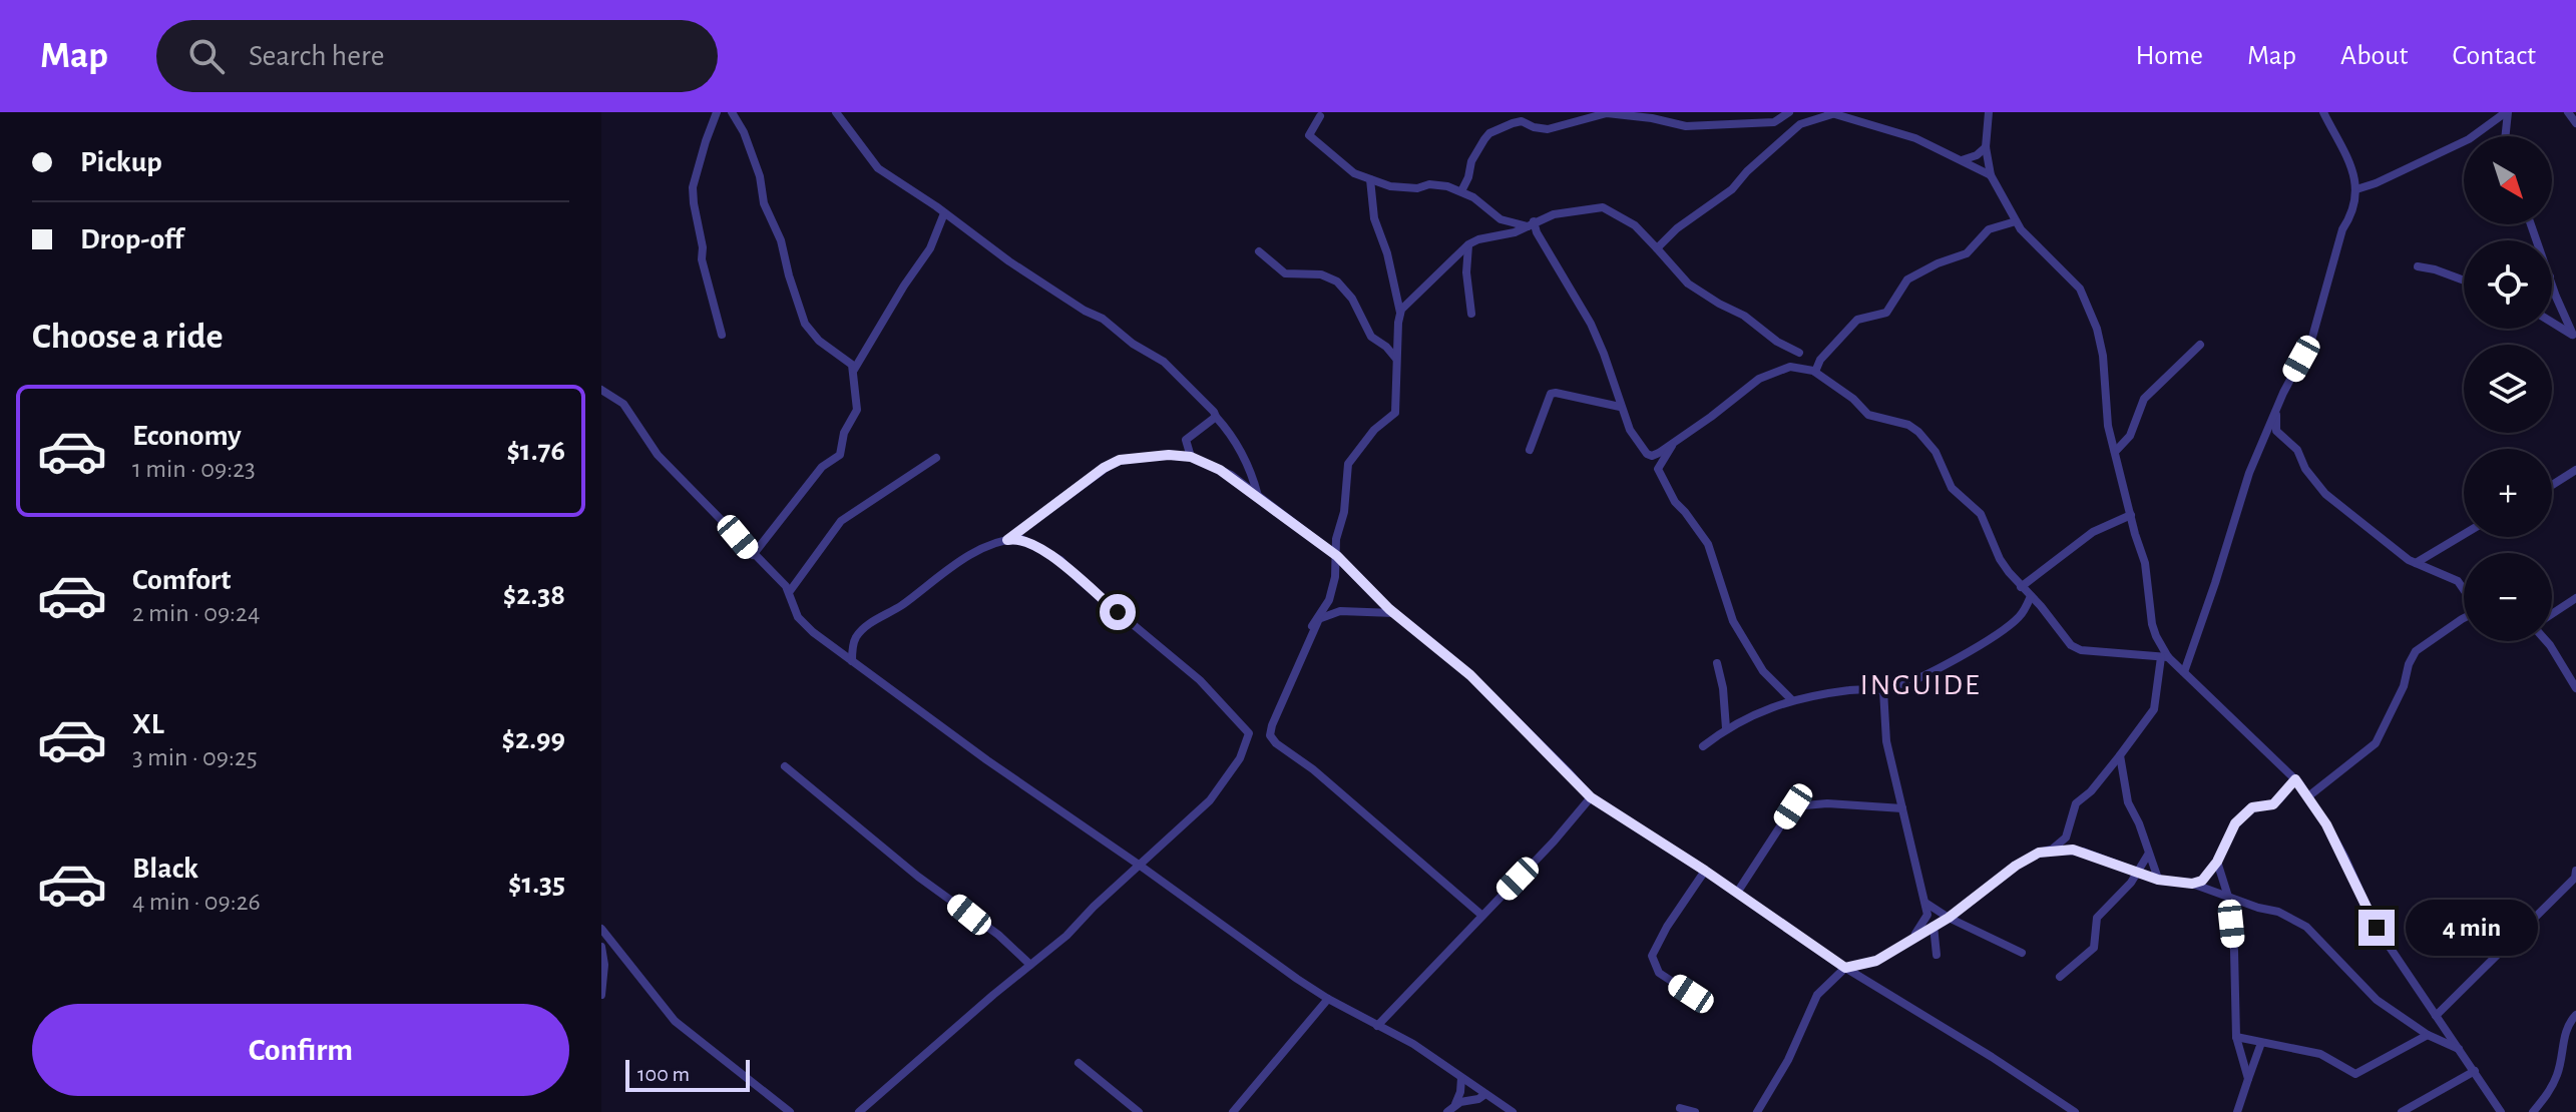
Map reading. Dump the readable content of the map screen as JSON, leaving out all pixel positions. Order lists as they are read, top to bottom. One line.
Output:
{"districts":["INGUIDE"],"scale_bar":"100 m","north":"bottom right","page":{"header":"Map","search":"Search here","nav":["Home","Map","About","Contact"],"banner":["Pickup","Drop-off"],"map_buttons":["+","−"],"heading":"Choose a ride","list":[{"name":"Economy","note":"1 min · 09:23","value":"$1.76"},{"name":"Comfort","note":"2 min · 09:24","value":"$2.38"},{"name":"XL","note":"3 min · 09:25","value":"$2.99"},{"name":"Black","note":"4 min · 09:26","value":"$1.35"}],"bubble":"4 min","buttons":"Confirm","scale":"100 m"}}
